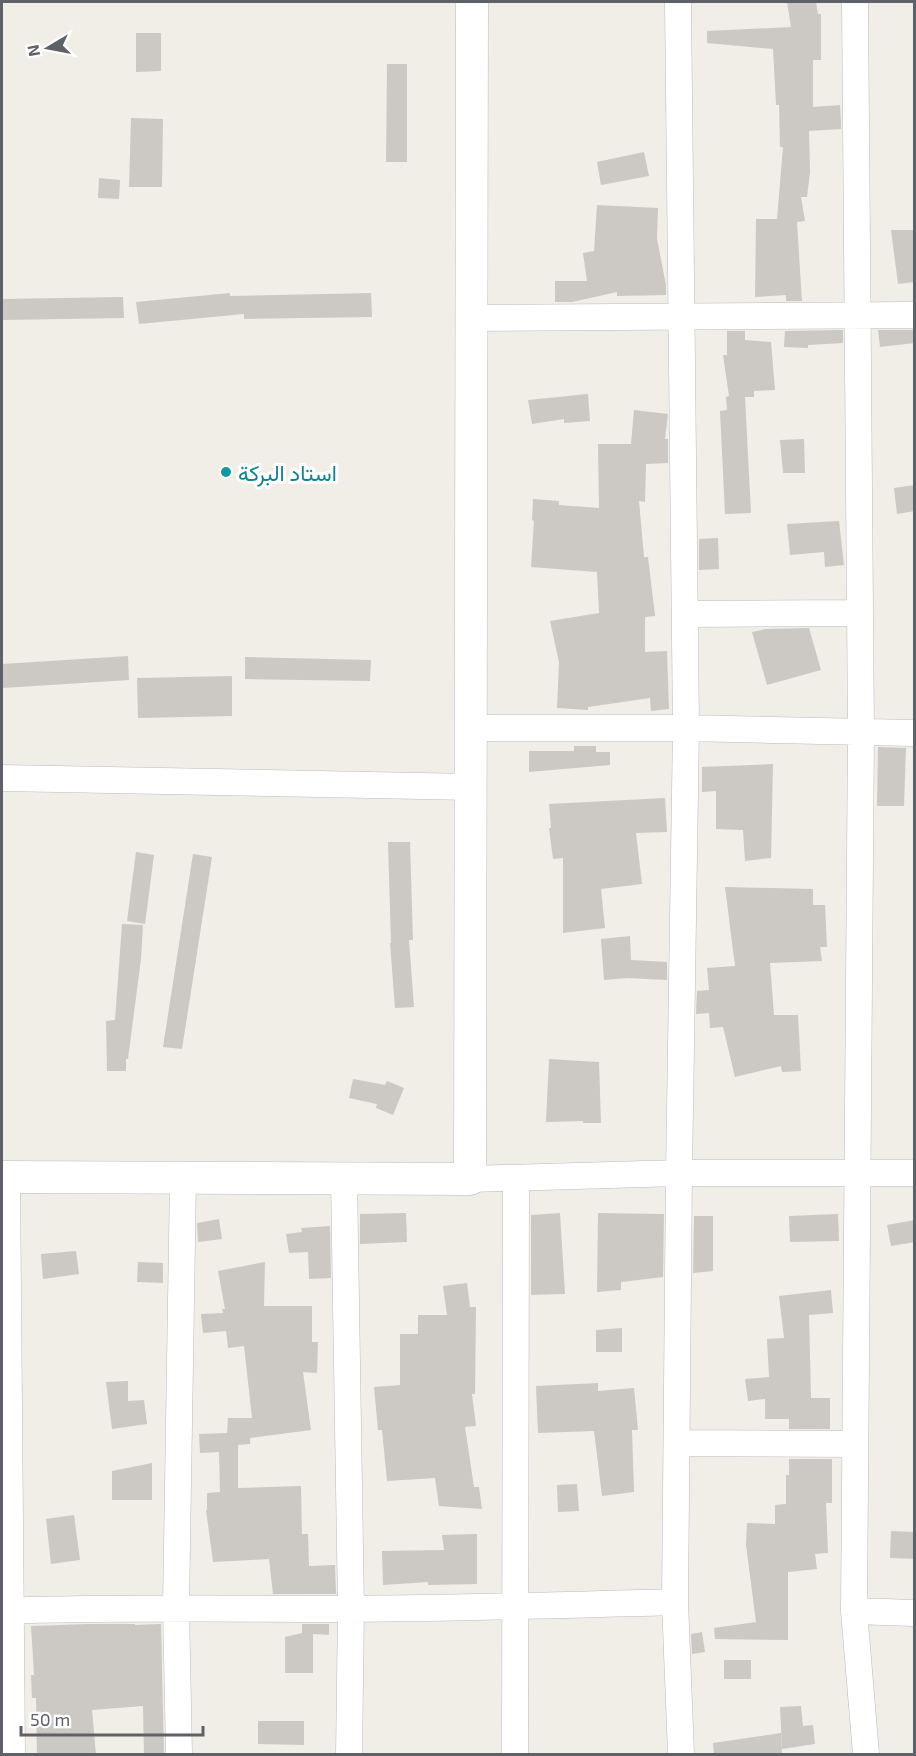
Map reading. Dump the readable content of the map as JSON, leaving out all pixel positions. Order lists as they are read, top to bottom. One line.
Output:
{"places":["استاد البركة"],"scale_bar":"50 m","north":"left"}
